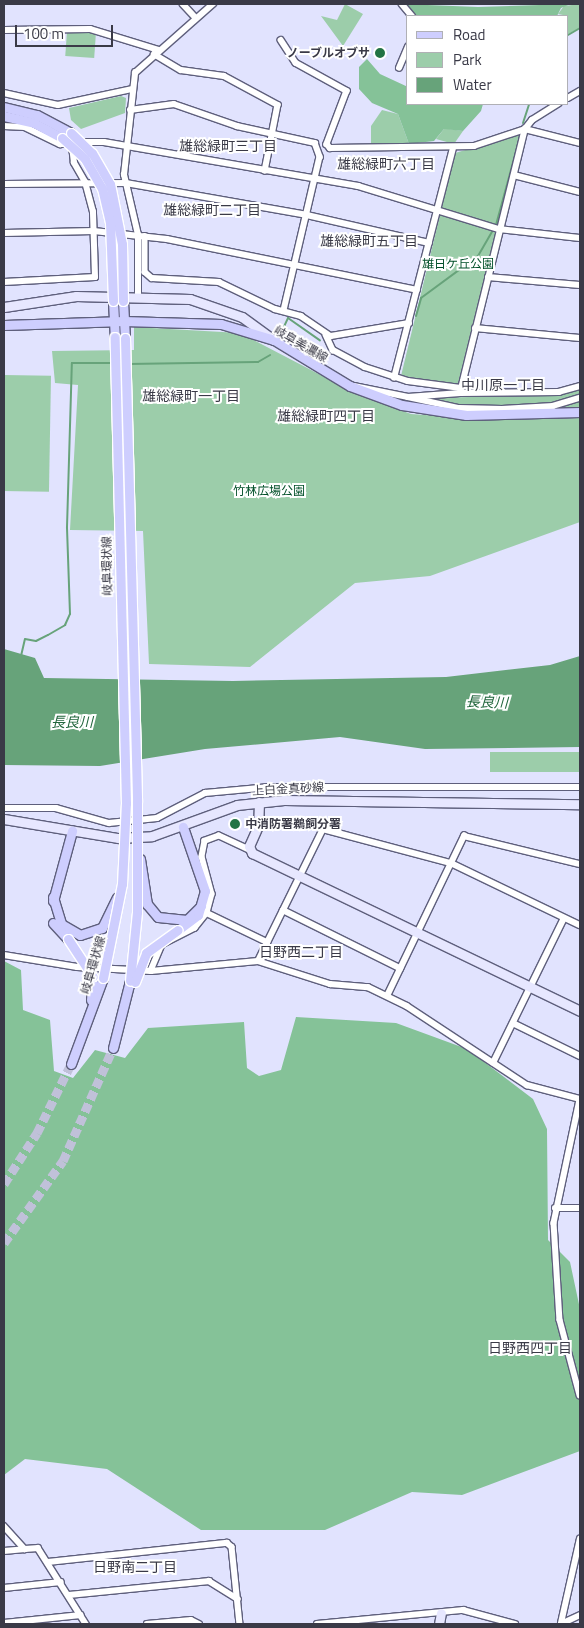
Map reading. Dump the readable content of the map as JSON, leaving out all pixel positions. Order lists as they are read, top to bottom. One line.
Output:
{"streets":{"main road":["岐阜美濃線","岐阜環状線"],"street":["上白金真砂線"]},"crossings":[["岐阜美濃線","岐阜環状線"]],"districts":["雄総緑町三丁目","雄総緑町六丁目","雄総緑町二丁目","雄総緑町五丁目","中川原一丁目","雄総緑町一丁目","雄総緑町四丁目","日野西二丁目","日野西四丁目","日野南二丁目"],"water":["長良川"],"parks":["雄日ケ丘公園","竹林広場公園"],"places":["ノーブルオブサ","中消防署鵜飼分署"],"legend":["Road","Park","Water"],"scale_bar":"100 m"}
